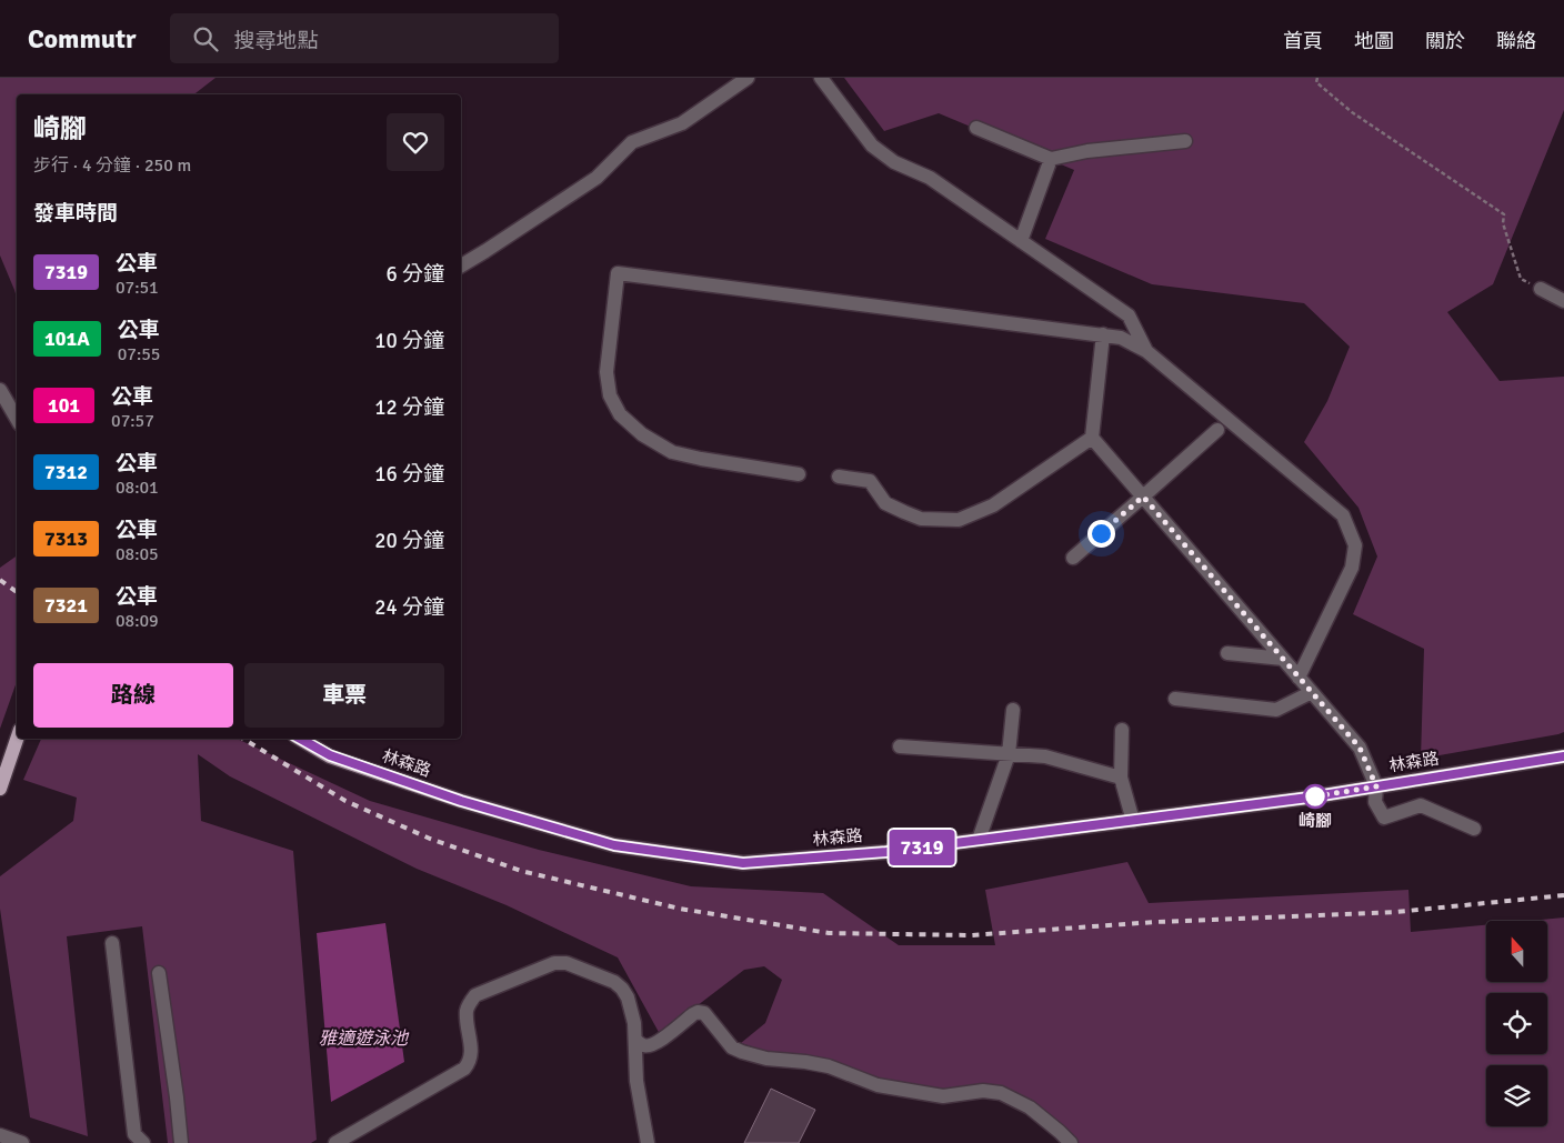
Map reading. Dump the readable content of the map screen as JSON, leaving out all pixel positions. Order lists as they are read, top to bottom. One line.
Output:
{"streets":{"main road":["林森路"]},"water":["雅適遊泳池"],"places":["崎腳"],"lines":["bus line 7319"],"north":"top","page":{"header":"Commutr","search":"搜尋地點","nav":["首頁","地圖","關於","聯絡"],"on_map":"7319","heading":[["崎腳","步行 · 4 分鐘 · 250 m"],"發車時間"],"list":[{"mark":"7319","name":"公車","note":"07:51","value":"6 分鐘"},{"mark":"101A","name":"公車","note":"07:55","value":"10 分鐘"},{"mark":"101","name":"公車","note":"07:57","value":"12 分鐘"},{"mark":"7312","name":"公車","note":"08:01","value":"16 分鐘"},{"mark":"7313","name":"公車","note":"08:05","value":"20 分鐘"},{"mark":"7321","name":"公車","note":"08:09","value":"24 分鐘"}],"buttons":["路線","車票"]}}
